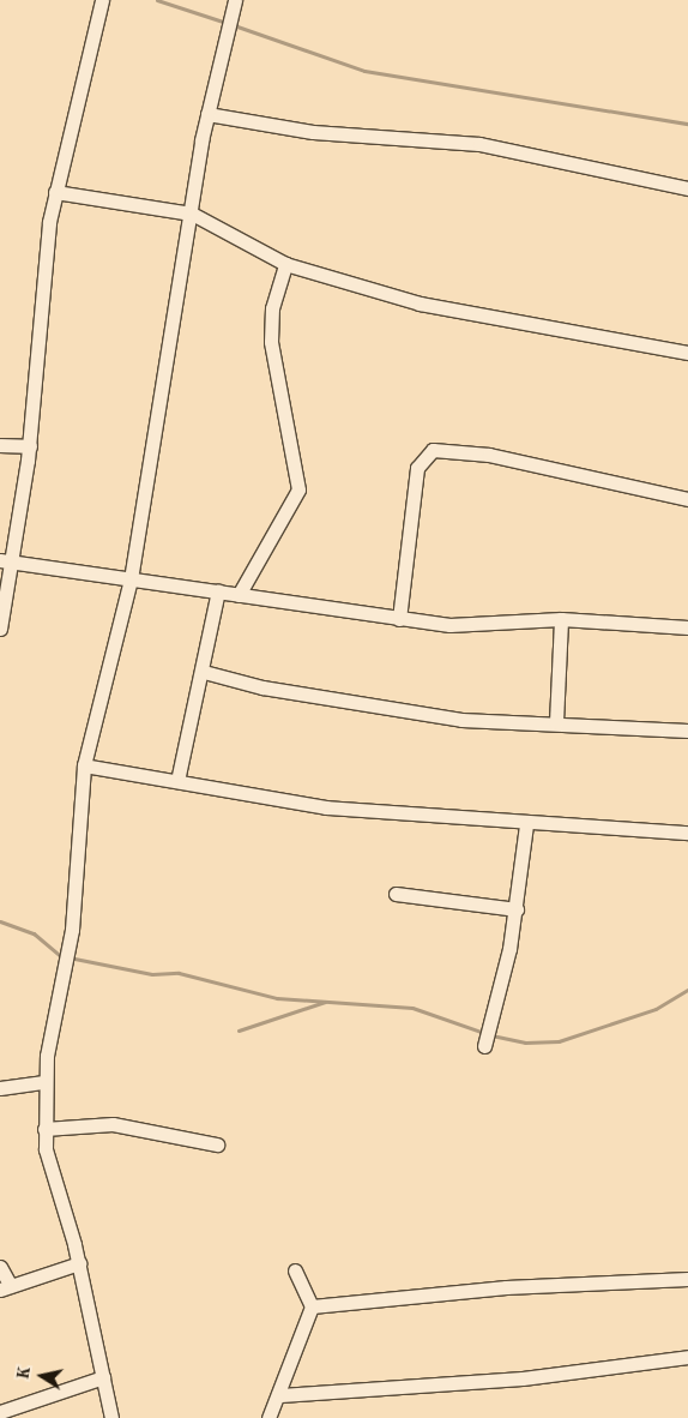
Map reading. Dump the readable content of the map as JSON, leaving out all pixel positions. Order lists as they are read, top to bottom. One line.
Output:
{"north":"left"}
